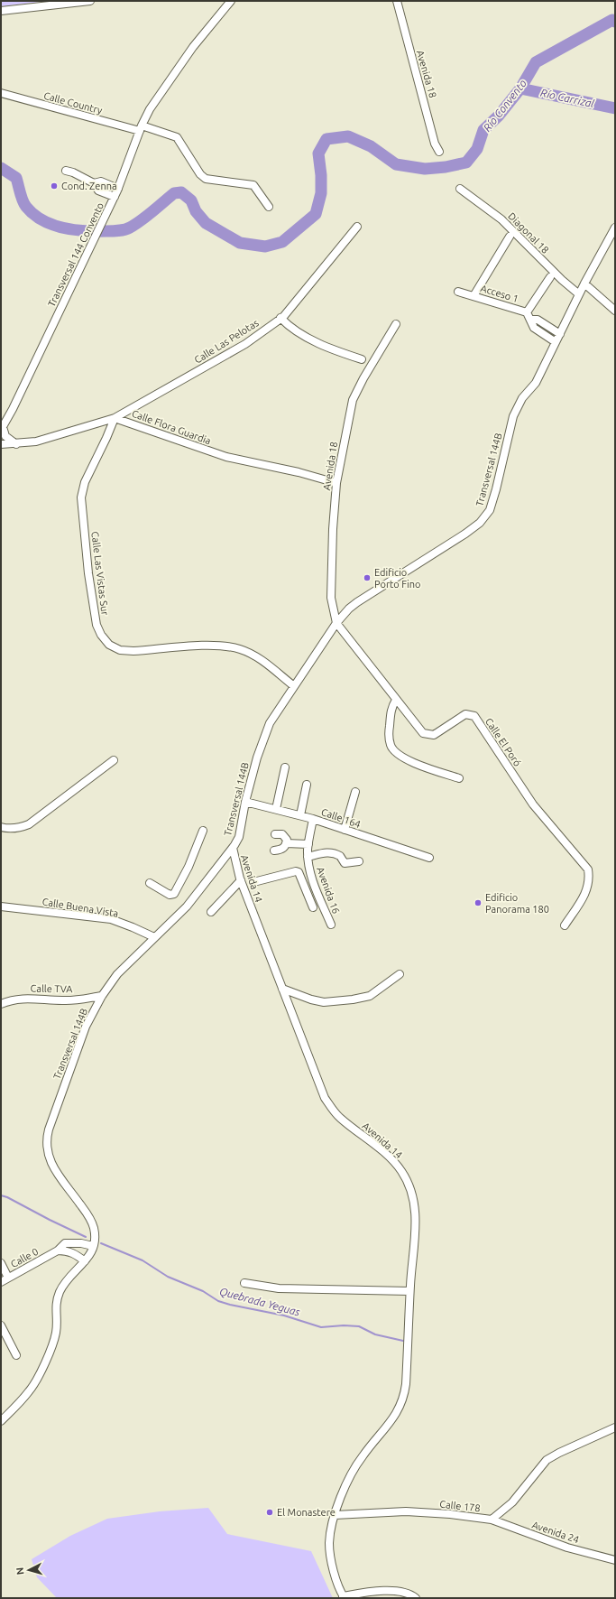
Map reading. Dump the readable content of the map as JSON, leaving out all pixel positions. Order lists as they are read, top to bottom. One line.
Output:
{"streets":{"street":["Avenida 18","Calle Country","Diagonal 18","Transversal 144 Convento","Acceso 1","Calle Las Pelotas","Calle Flora Guardia","Transversal 144B","Calle Las Vistas Sur","Calle El Poró","Calle 164","Avenida 14","Avenida 16","Calle Buena Vista","Calle TVA","Calle 0","Calle 178","Avenida 24"]},"crossings":[["Avenida 18","Calle Flora Guardia"],["Avenida 18","Transversal 144B"],["Avenida 18","Calle El Poró"],["Calle Country","Transversal 144 Convento"],["Diagonal 18","Transversal 144B"],["Acceso 1","Transversal 144B"],["Calle Las Pelotas","Calle Flora Guardia"],["Calle Las Pelotas","Calle Las Vistas Sur"],["Calle Flora Guardia","Calle Las Vistas Sur"],["Transversal 144B","Calle Las Vistas Sur"],["Transversal 144B","Calle El Poró"],["Transversal 144B","Calle 164"],["Transversal 144B","Avenida 14"],["Transversal 144B","Calle Buena Vista"],["Transversal 144B","Calle TVA"],["Transversal 144B","Calle 0"],["Calle 164","Avenida 16"],["Avenida 14","Calle 178"],["Calle 178","Avenida 24"]],"water":["Río Carrizal","Río Convento","Quebrada Yeguas"],"places":["Cond. Zenna","Edificio Porto Fino","Edificio Panorama 180","El Monastere"],"north":"left"}
